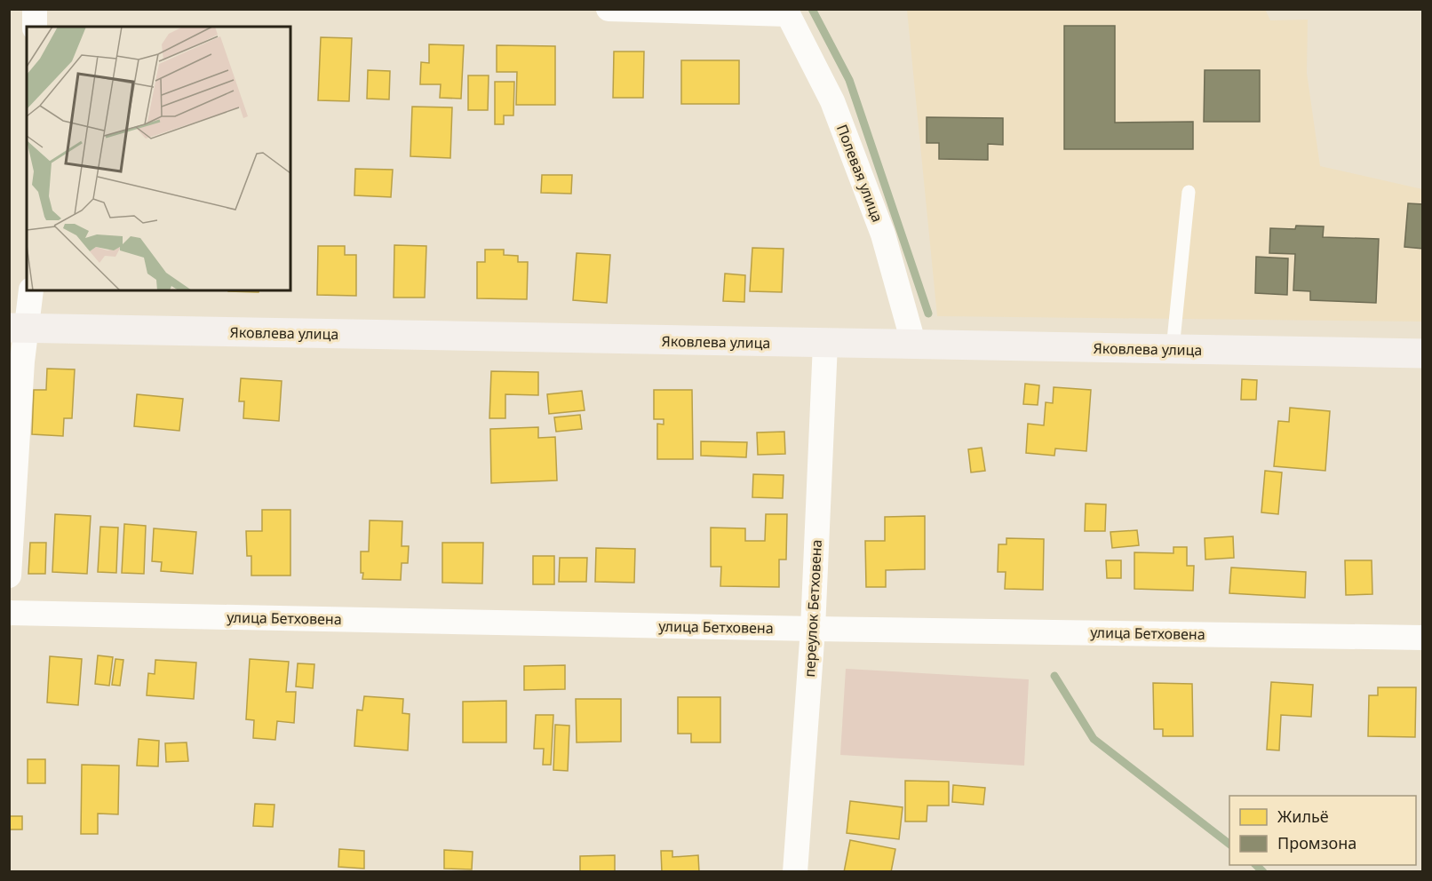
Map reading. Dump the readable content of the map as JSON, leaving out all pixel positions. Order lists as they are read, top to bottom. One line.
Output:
{"streets":{"street":["Полевая улица","Яковлева улица","переулок Бетховена","улица Бетховена"]},"crossings":[["Полевая улица","Яковлева улица"],["Яковлева улица","переулок Бетховена"],["переулок Бетховена","улица Бетховена"]],"legend":["Жильё","Промзона"]}
